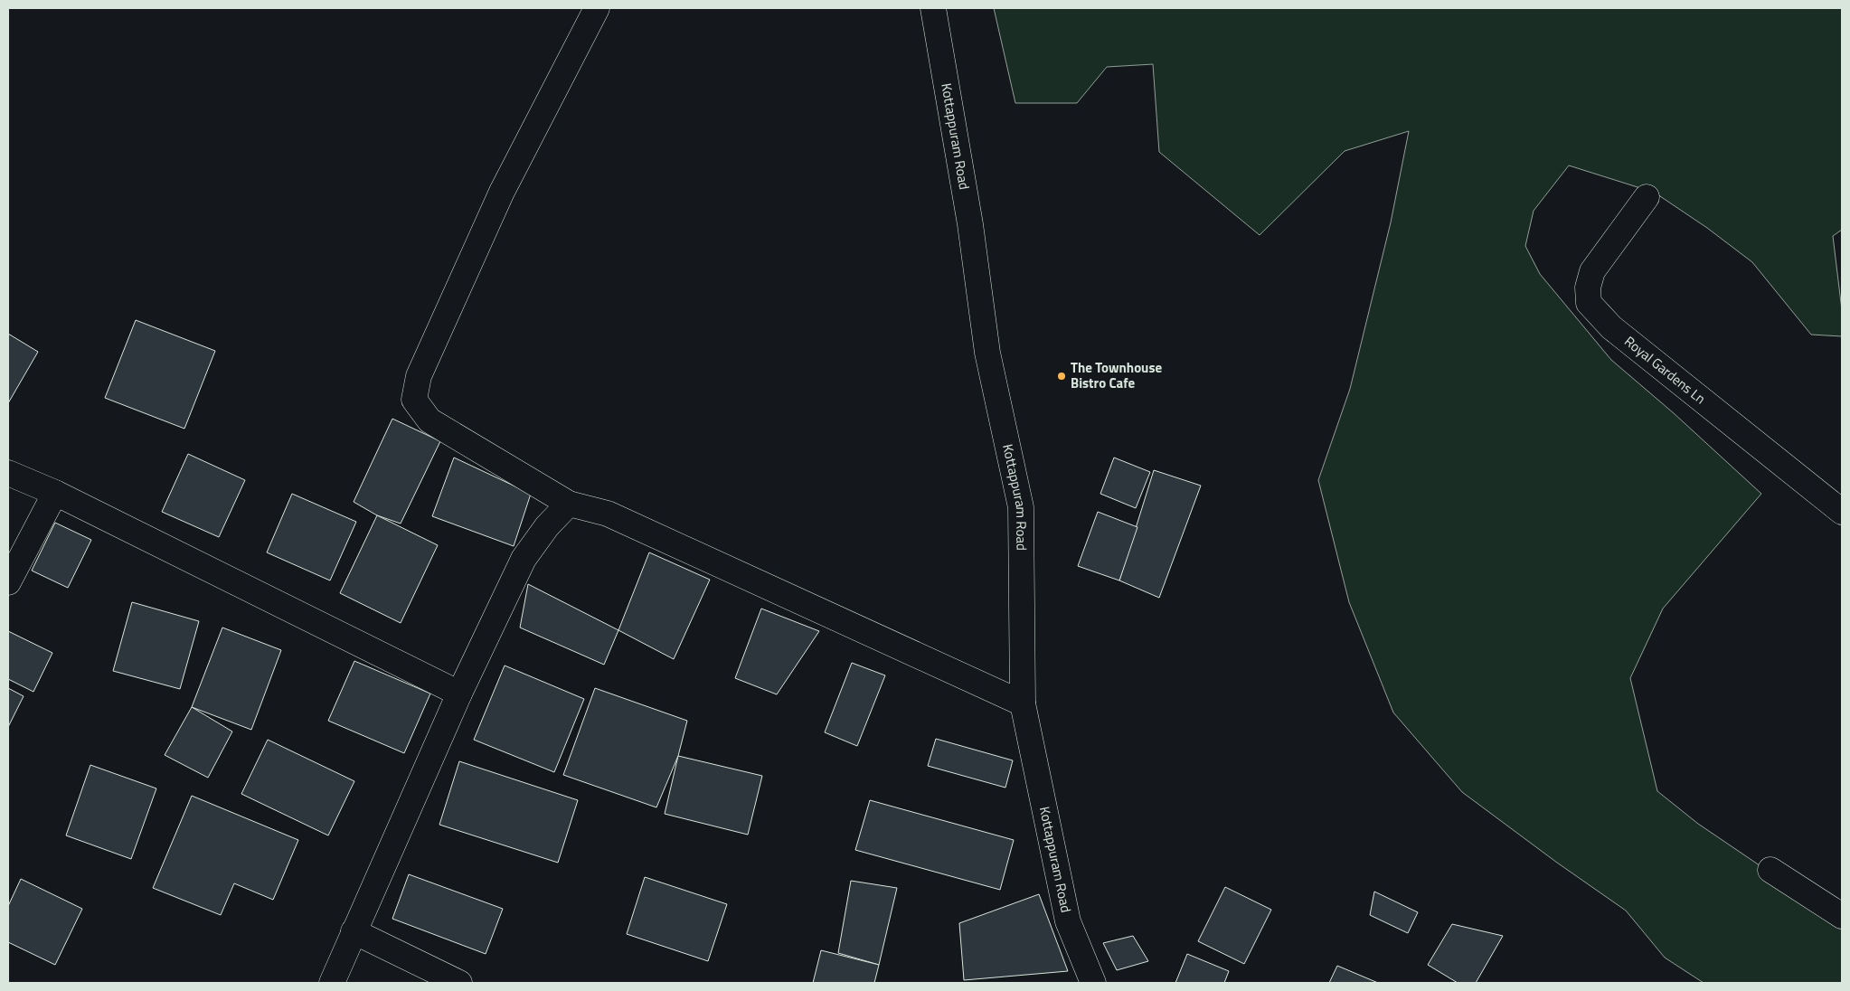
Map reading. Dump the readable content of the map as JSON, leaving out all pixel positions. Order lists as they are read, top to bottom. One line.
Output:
{"streets":{"street":["Kottappuram Road","Royal Gardens Ln"]},"places":["The Townhouse Bistro Cafe"]}
